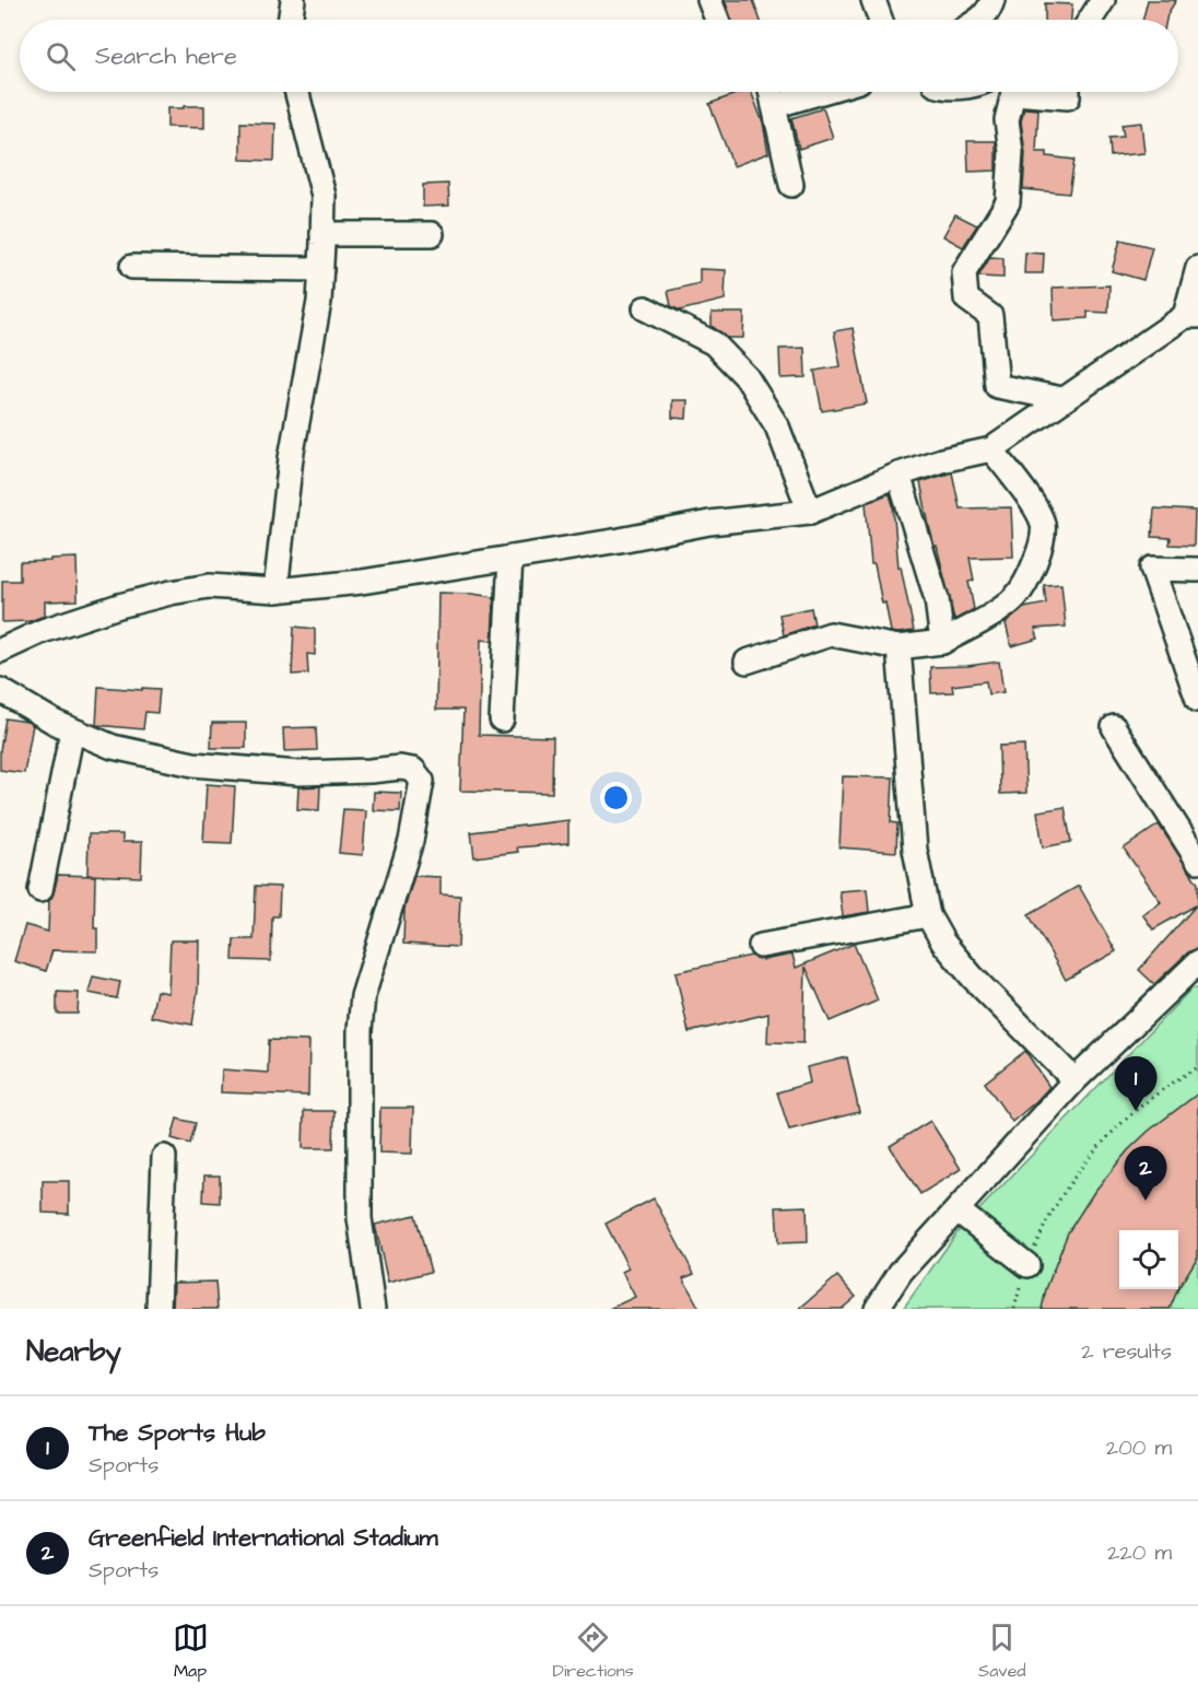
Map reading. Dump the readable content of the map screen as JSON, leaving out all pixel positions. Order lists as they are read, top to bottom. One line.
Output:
{"page":{"search":"Search here","pins":["1","2"],"heading":["Nearby","2 results"],"list":[{"mark":"1","name":"The Sports Hub","note":"Sports","value":"200 m"},{"mark":"2","name":"Greenfield International Stadium","note":"Sports","value":"220 m"}],"nav":["Map","Directions","Saved"]}}
